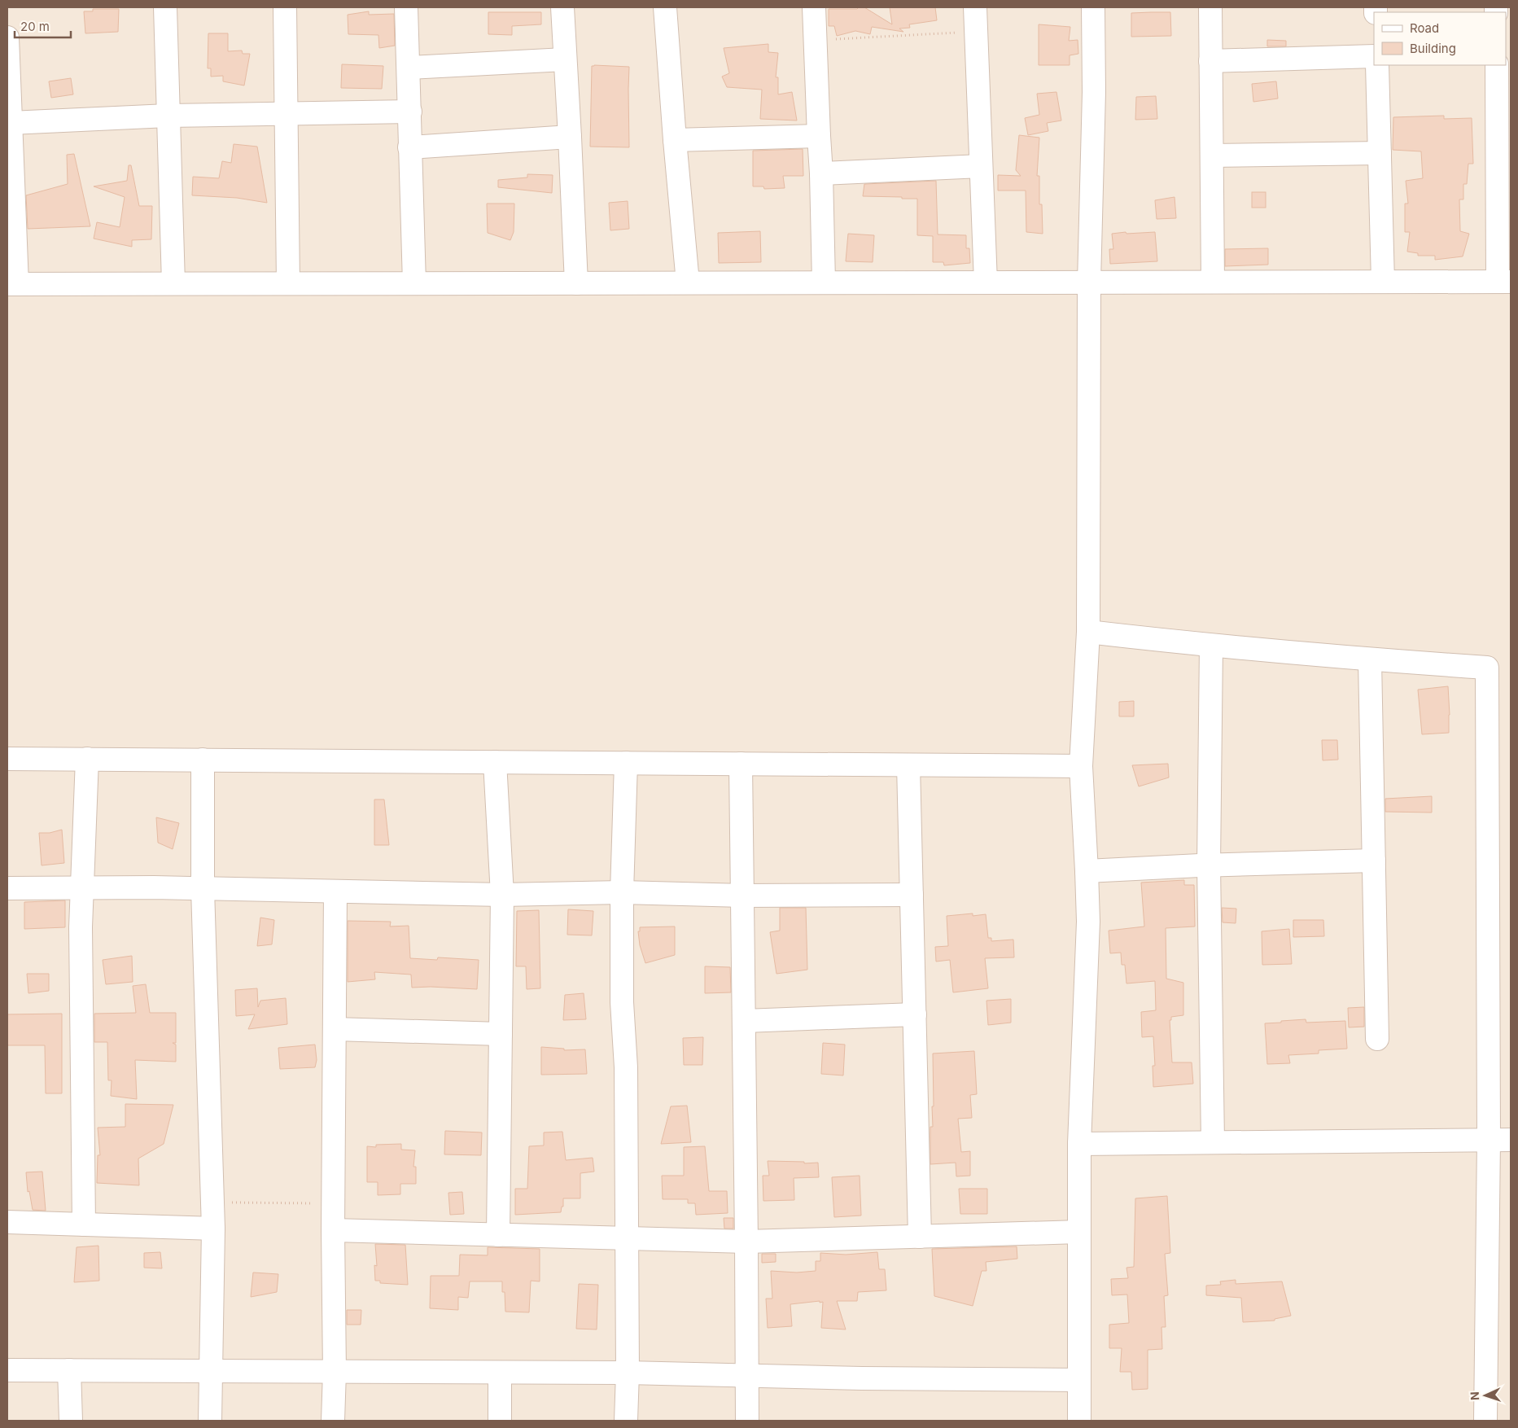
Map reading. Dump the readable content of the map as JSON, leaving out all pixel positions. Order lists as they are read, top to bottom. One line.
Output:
{"legend":["Road","Building"],"scale_bar":"20 m","north":"left"}
